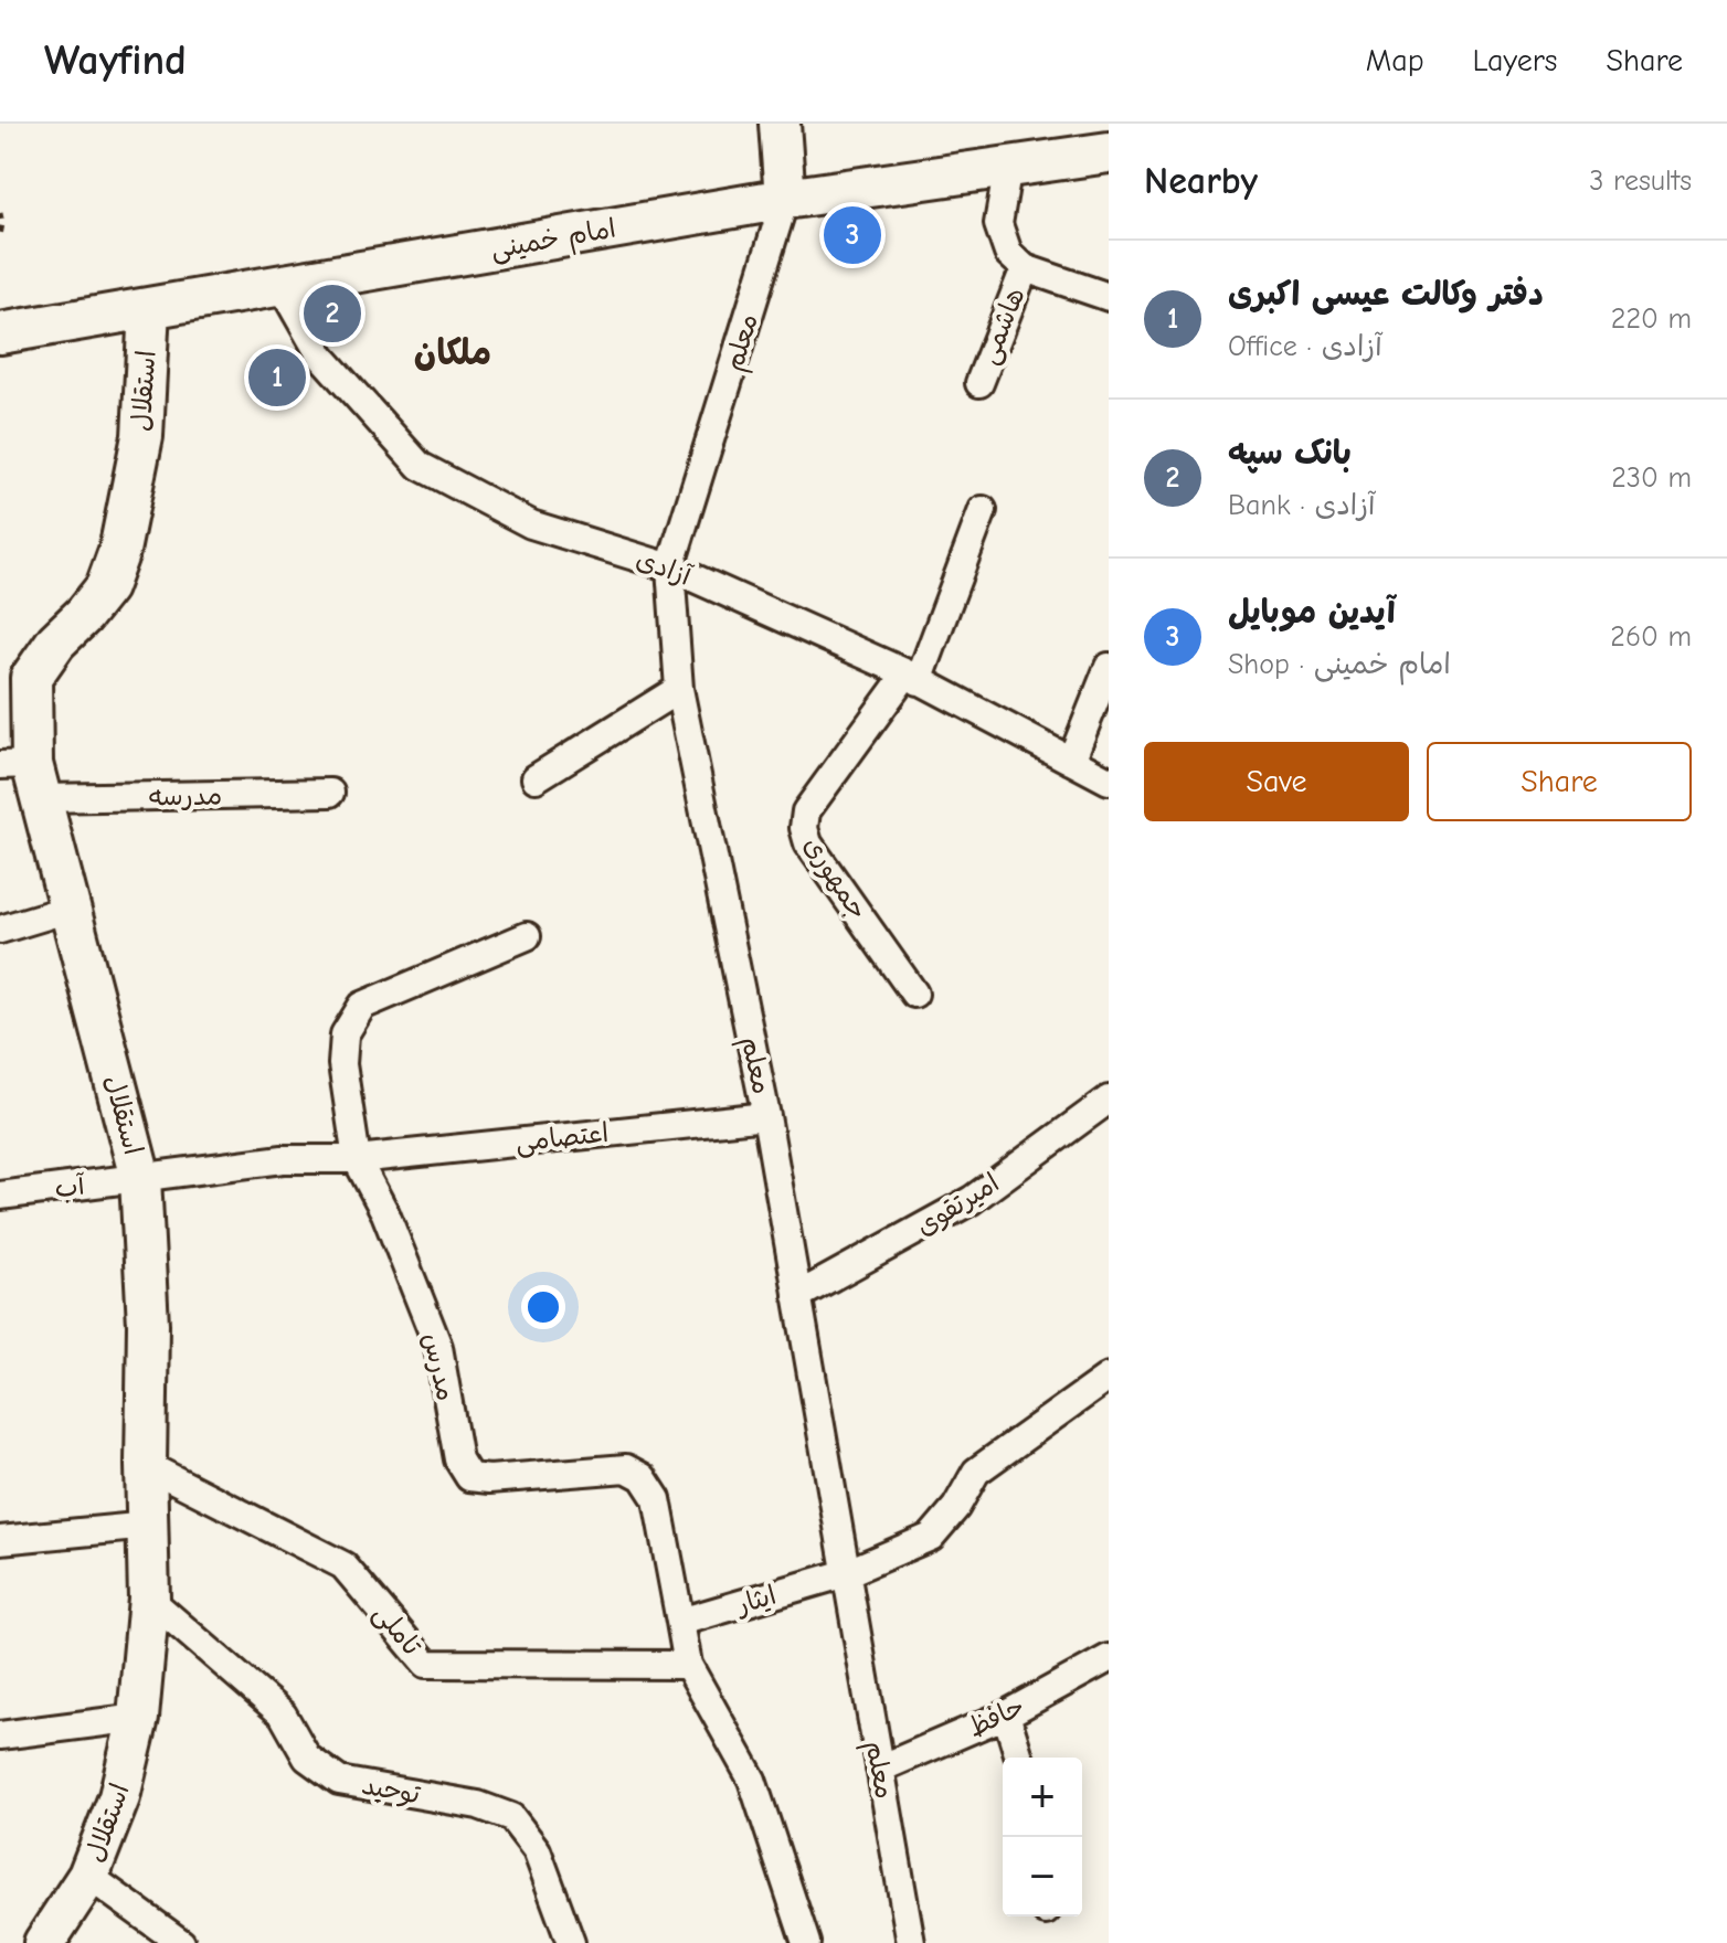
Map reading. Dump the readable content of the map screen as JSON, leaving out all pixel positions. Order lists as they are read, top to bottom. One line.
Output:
{"streets":{"street":["امام خمینی","هاشمی","معلم","استقلال","آزادی","مدرسه","جمهوری","اعتصامی","آب","امیرتقوی","مدرس","ایثار","تاملی","حافظ","توحید"]},"crossings":[["امام خمینی","معلم"],["امام خمینی","استقلال"],["امام خمینی","آزادی"],["معلم","آزادی"],["معلم","اعتصامی"],["معلم","امیرتقوی"],["معلم","ایثار"],["معلم","حافظ"],["استقلال","مدرسه"],["استقلال","آب"],["استقلال","تاملی"],["استقلال","توحید"],["آزادی","جمهوری"],["اعتصامی","مدرس"],["مدرس","ایثار"]],"districts":["ملکان"],"page":{"header":"Wayfind","nav":["Map","Layers","Share"],"heading":["Nearby","3 results"],"pins":["3","2","1"],"list":[{"mark":"1","name":"دفتر وکالت عیسی اکبری","note":"Office · آزادی","value":"220 m"},{"mark":"2","name":"بانک سپه","note":"Bank · آزادی","value":"230 m"},{"mark":"3","name":"آیدین موبایل","note":"Shop · امام خمینی","value":"260 m"}],"buttons":["Save","Share"],"map_buttons":["+","−"]}}
